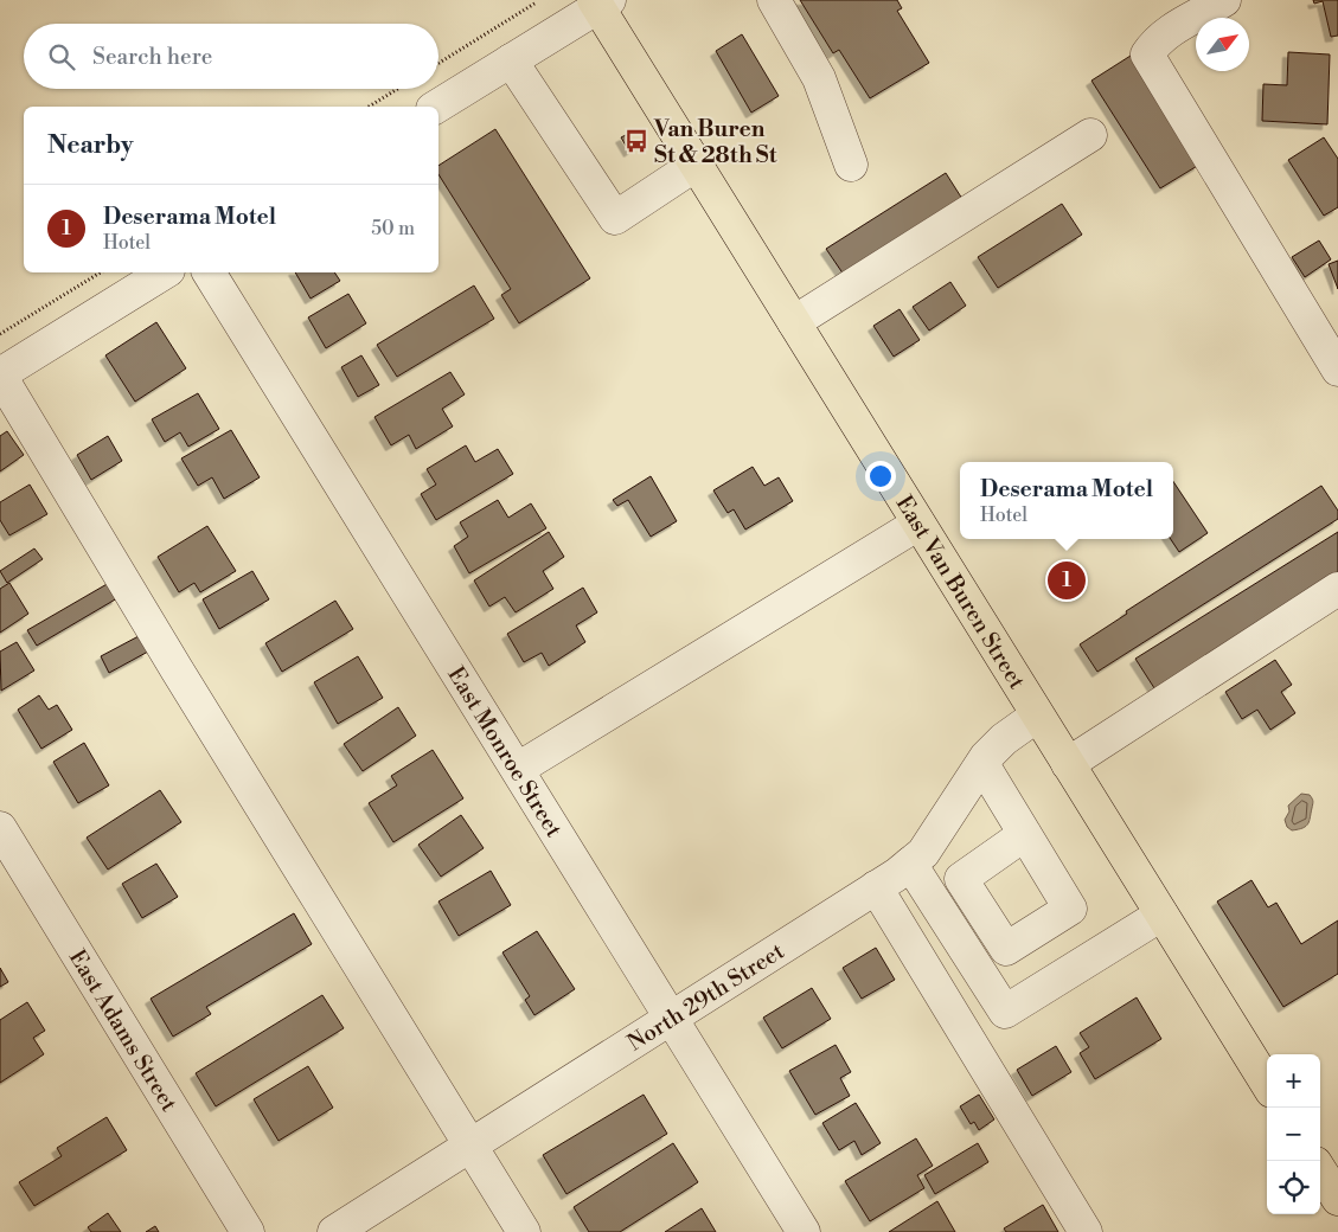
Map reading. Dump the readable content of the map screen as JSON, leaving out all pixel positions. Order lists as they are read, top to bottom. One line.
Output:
{"streets":{"main road":["East Van Buren Street"],"street":["East Monroe Street","North 29th Street","East Adams Street"]},"crossings":[["East Van Buren Street","North 29th Street"],["East Monroe Street","North 29th Street"]],"places":{"bus stop":["Van Buren St & 28th St"]},"north":"top right","page":{"search":"Search here","heading":"Nearby","list":[{"mark":"1","name":"Deserama Motel","note":"Hotel","value":"50 m"}],"popup":["Deserama Motel","Hotel"],"pins":"1","map_buttons":["+","−"]}}
